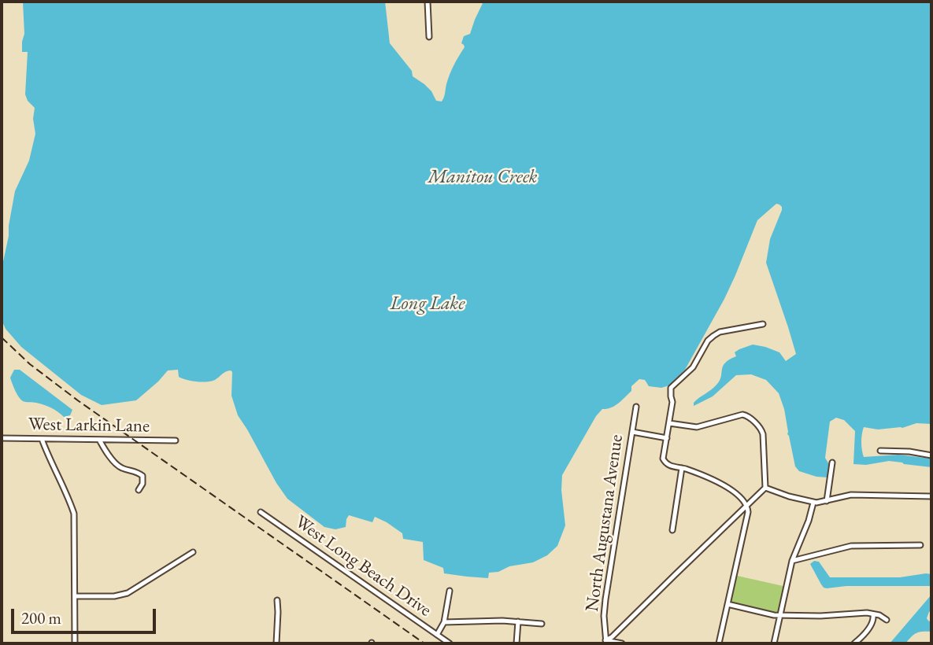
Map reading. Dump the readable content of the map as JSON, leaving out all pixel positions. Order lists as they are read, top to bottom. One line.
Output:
{"streets":{"street":["West Larkin Lane","North Augustana Avenue","West Long Beach Drive"]},"water":["Manitou Creek","Long Lake"],"scale_bar":"200 m"}
